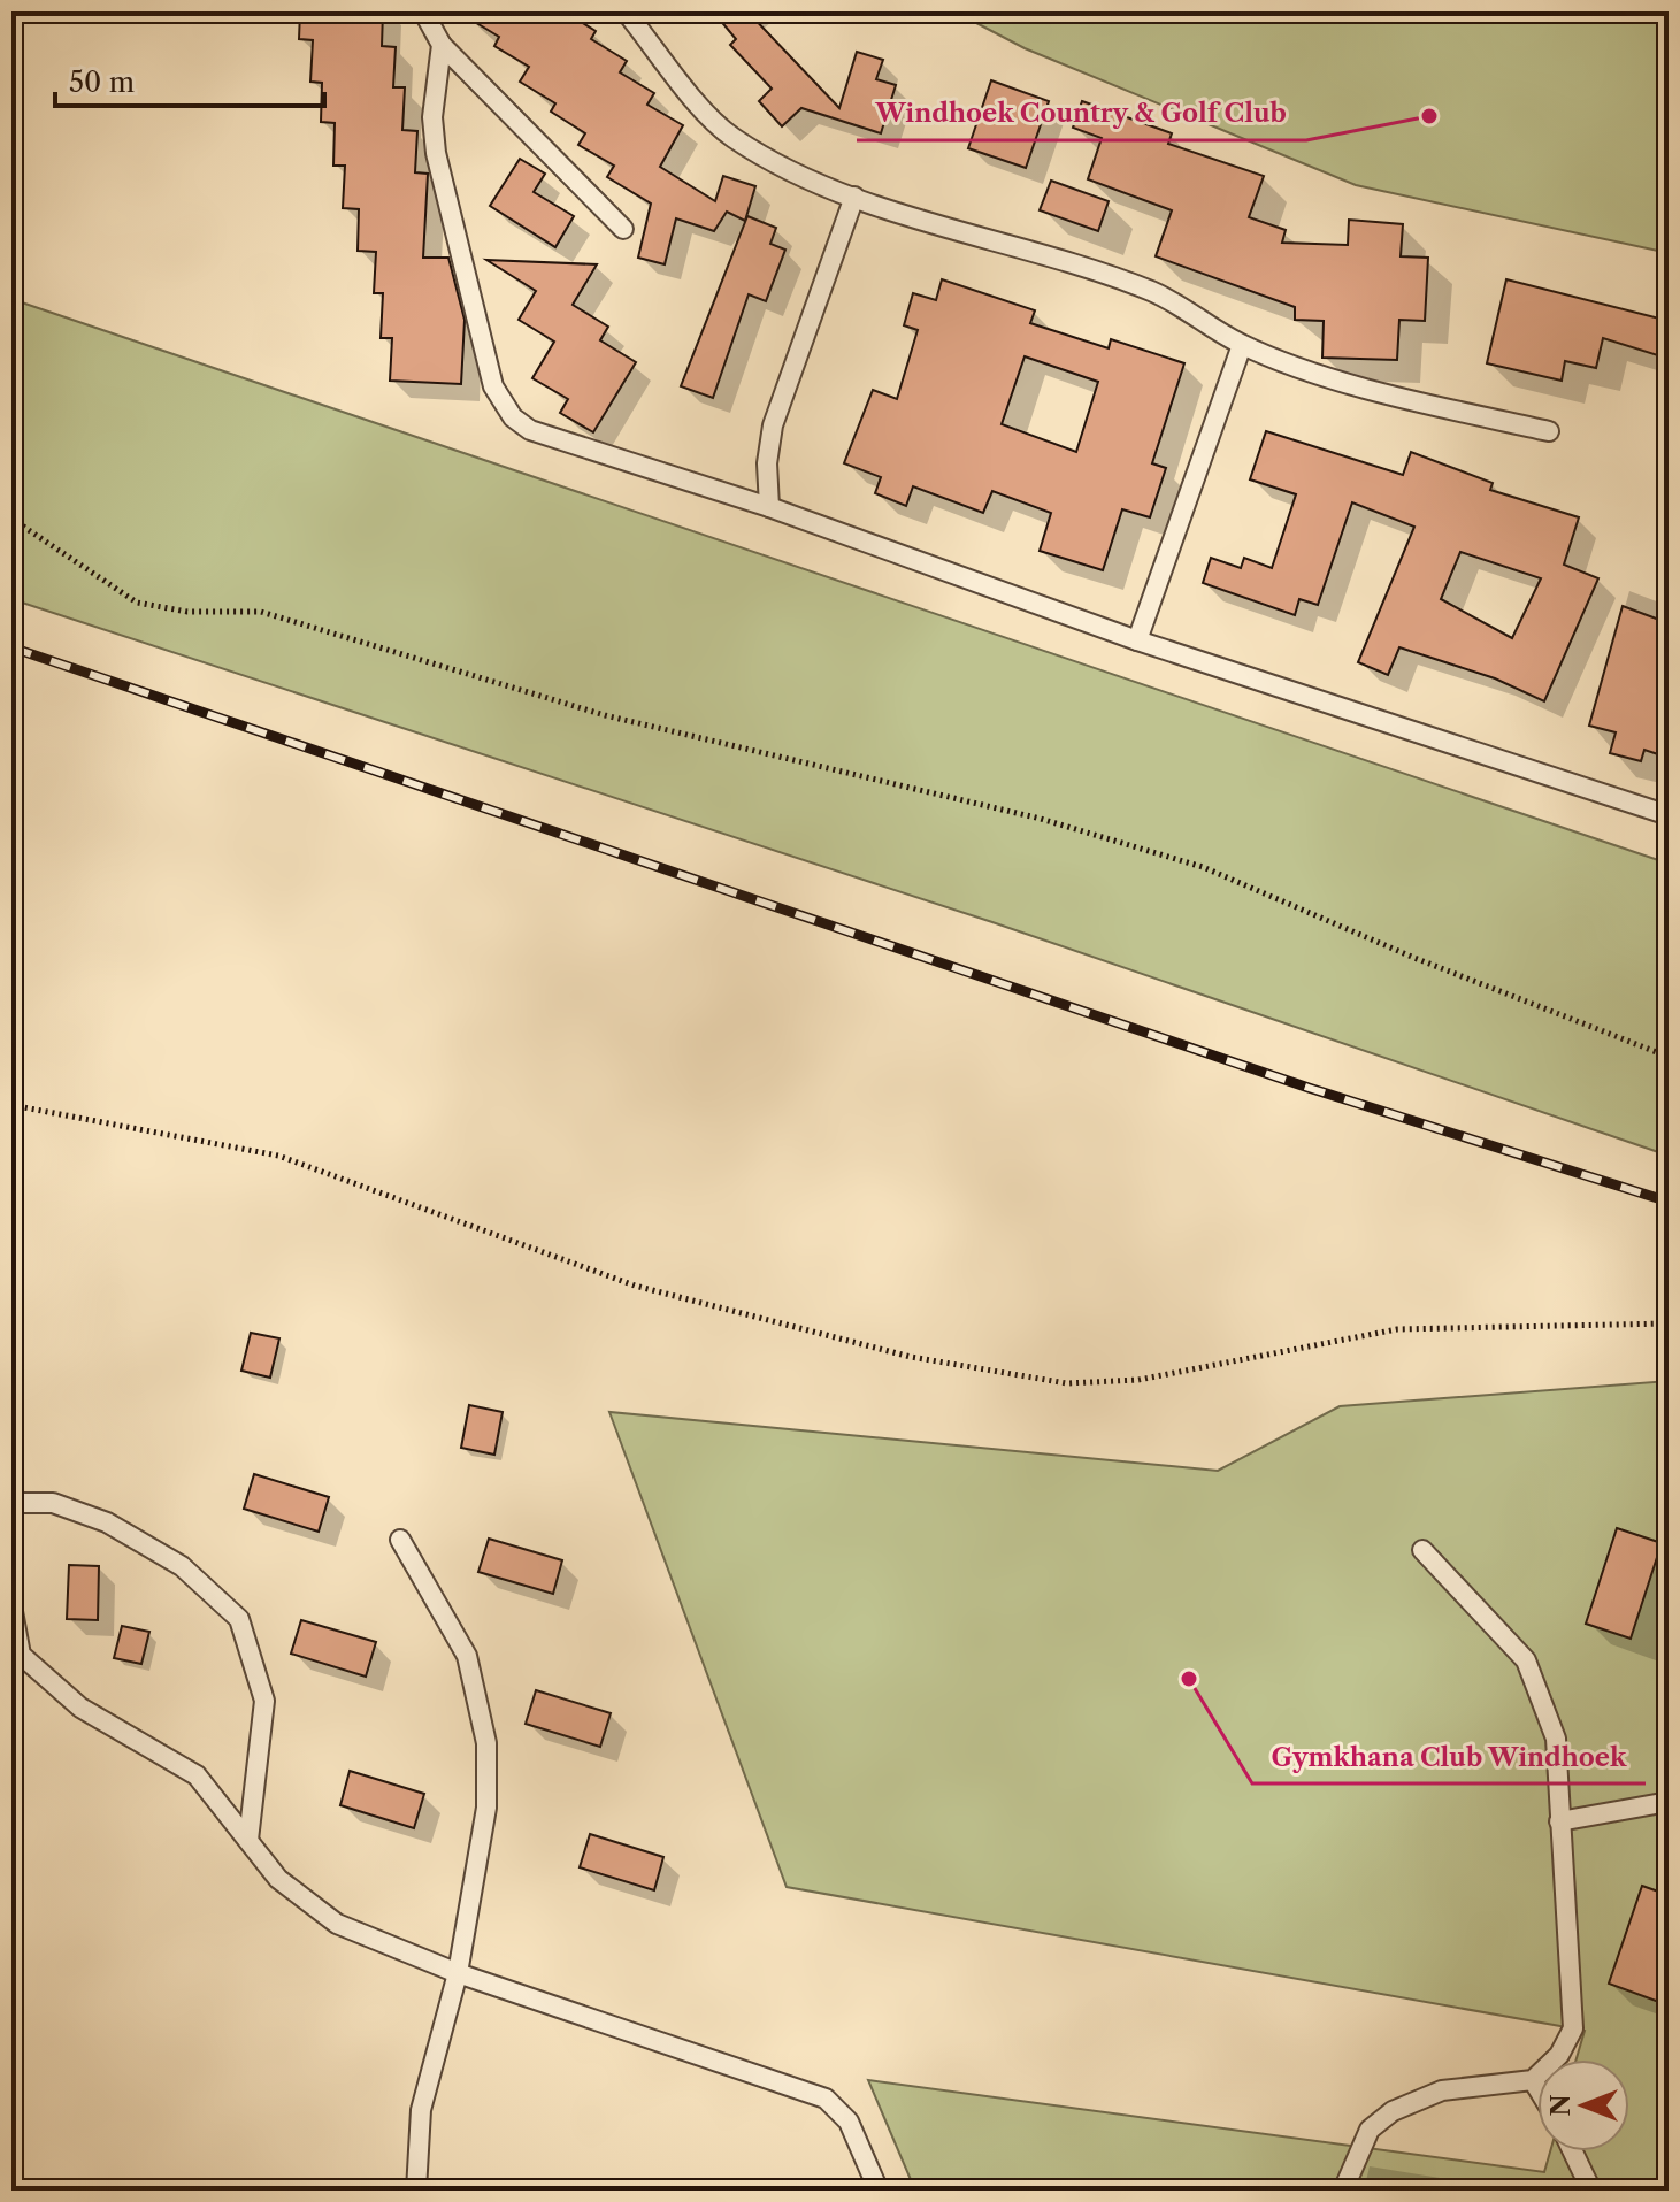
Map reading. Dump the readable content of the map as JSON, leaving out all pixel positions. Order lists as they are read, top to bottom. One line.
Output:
{"places":["Windhoek Country & Golf Club","Gymkhana Club Windhoek"],"scale_bar":"50 m","north":"left"}
